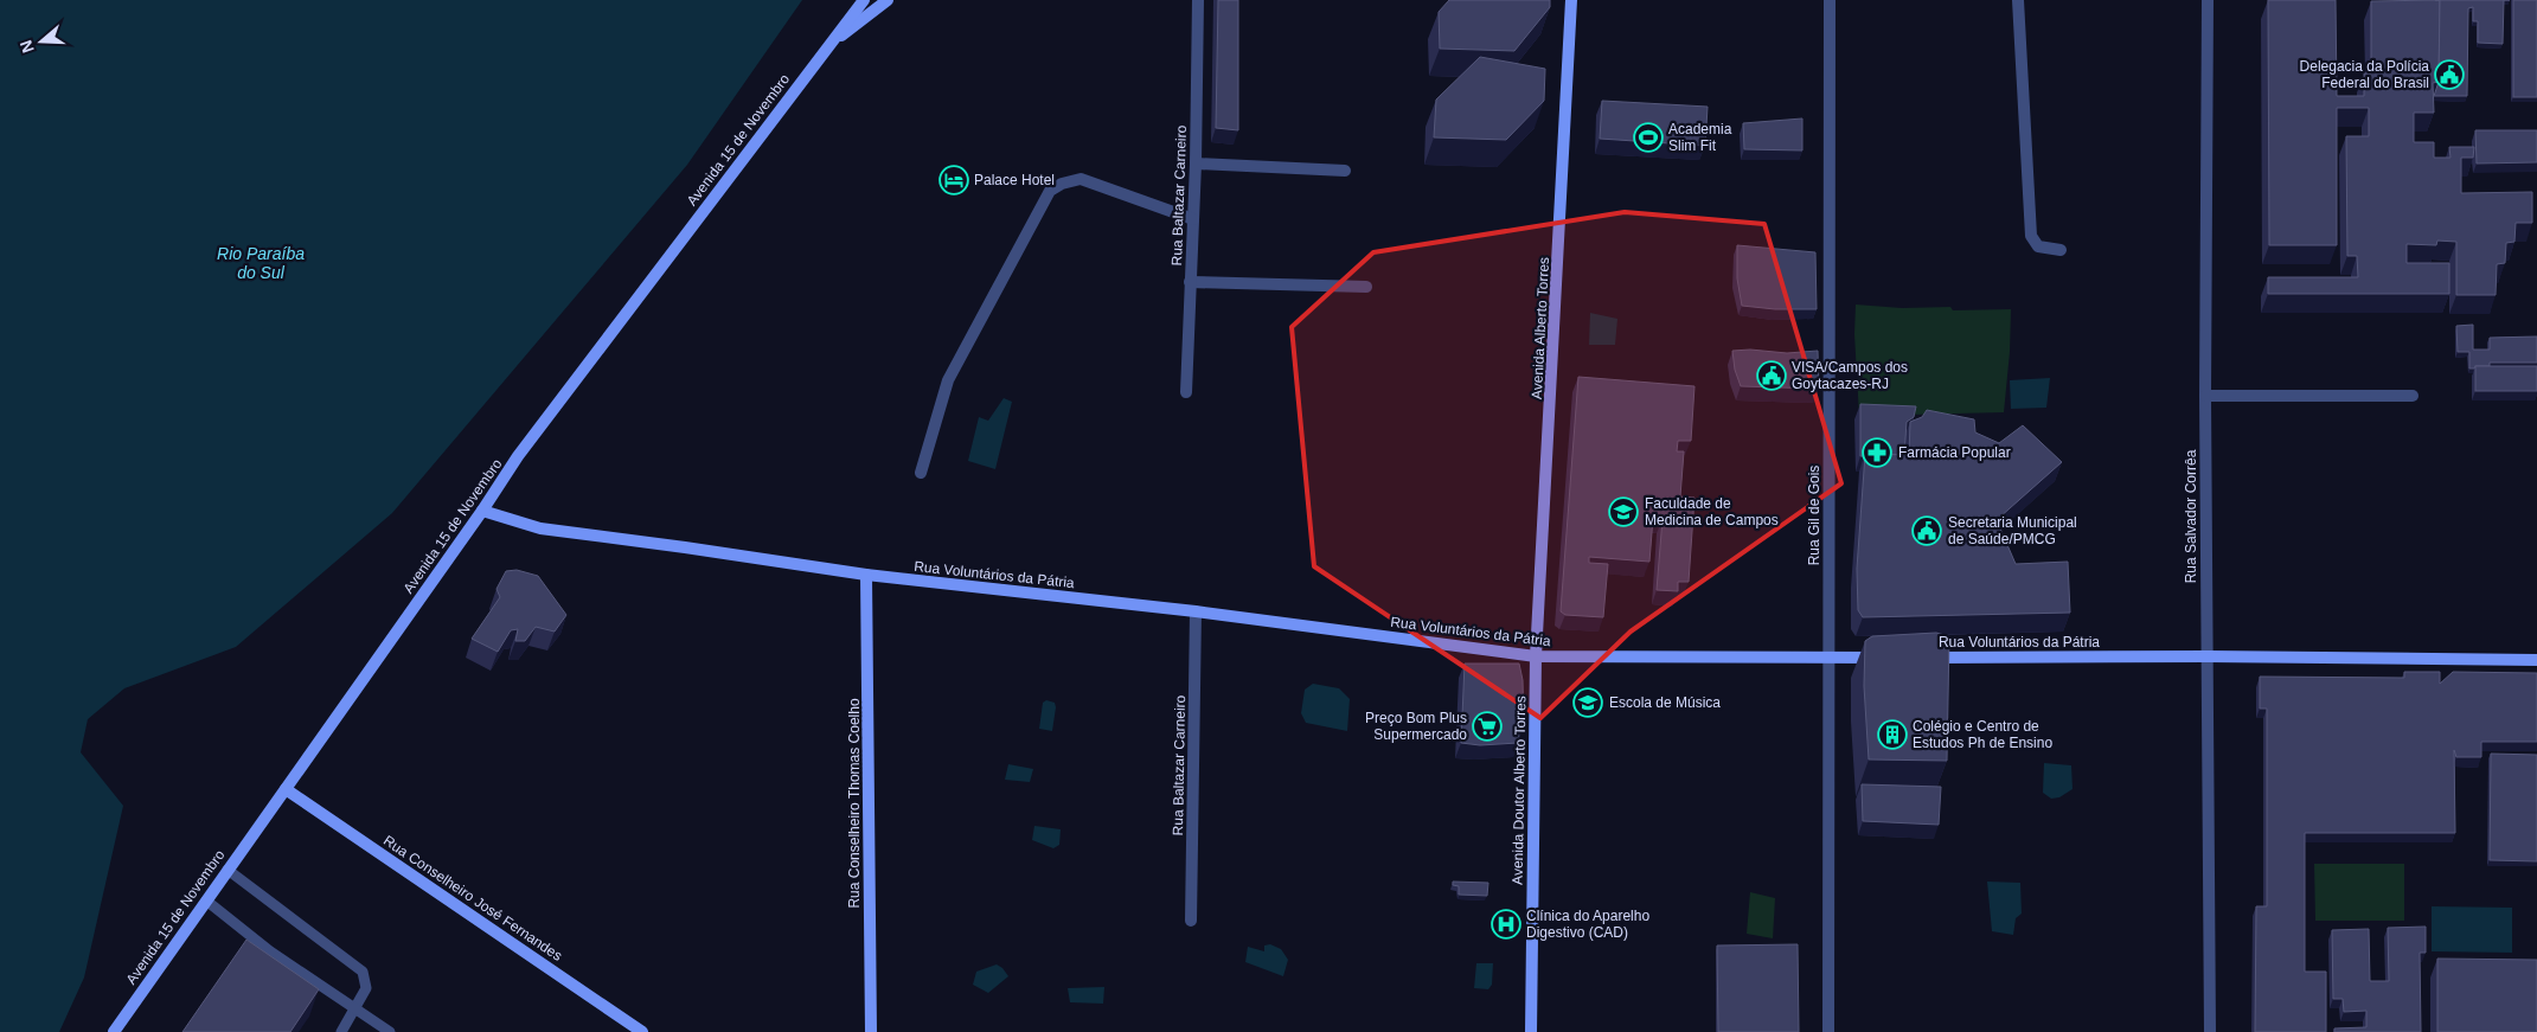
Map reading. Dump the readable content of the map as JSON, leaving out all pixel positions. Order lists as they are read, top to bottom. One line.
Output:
{"streets":{"main road":["Avenida 15 de Novembro","Avenida Alberto Torres","Rua Voluntários da Pátria","Avenida Doutor Alberto Torres","Rua Conselheiro Thomas Coelho","Rua Conselheiro José Fernandes"],"street":["Rua Baltazar Carneiro","Rua Gil de Gois","Rua Salvador Corrêa"]},"crossings":[["Avenida 15 de Novembro","Rua Voluntários da Pátria"],["Avenida 15 de Novembro","Rua Conselheiro José Fernandes"],["Rua Baltazar Carneiro","Rua Voluntários da Pátria"],["Avenida Alberto Torres","Rua Voluntários da Pátria"],["Avenida Alberto Torres","Avenida Doutor Alberto Torres"],["Rua Gil de Gois","Rua Voluntários da Pátria"],["Rua Salvador Corrêa","Rua Voluntários da Pátria"],["Rua Voluntários da Pátria","Avenida Doutor Alberto Torres"],["Rua Voluntários da Pátria","Rua Conselheiro Thomas Coelho"]],"water":["Rio Paraíba do Sul"],"places":{"public building":["Delegacia da Polícia Federal do Brasil","VISA/Campos dos Goytacazes-RJ","Secretaria Municipal de Saúde/PMCG"],"sports":["Academia Slim Fit"],"hotel":["Palace Hotel"],"pharmacy":["Farmácia Popular"],"school or university":["Faculdade de Medicina de Campos","Escola de Música"],"supermarket":["Preço Bom Plus Supermercado"],"building":["Colégio e Centro de Estudos Ph de Ensino"],"hospital":["Clínica do Aparelho Digestivo (CAD)"]},"north":"left"}
